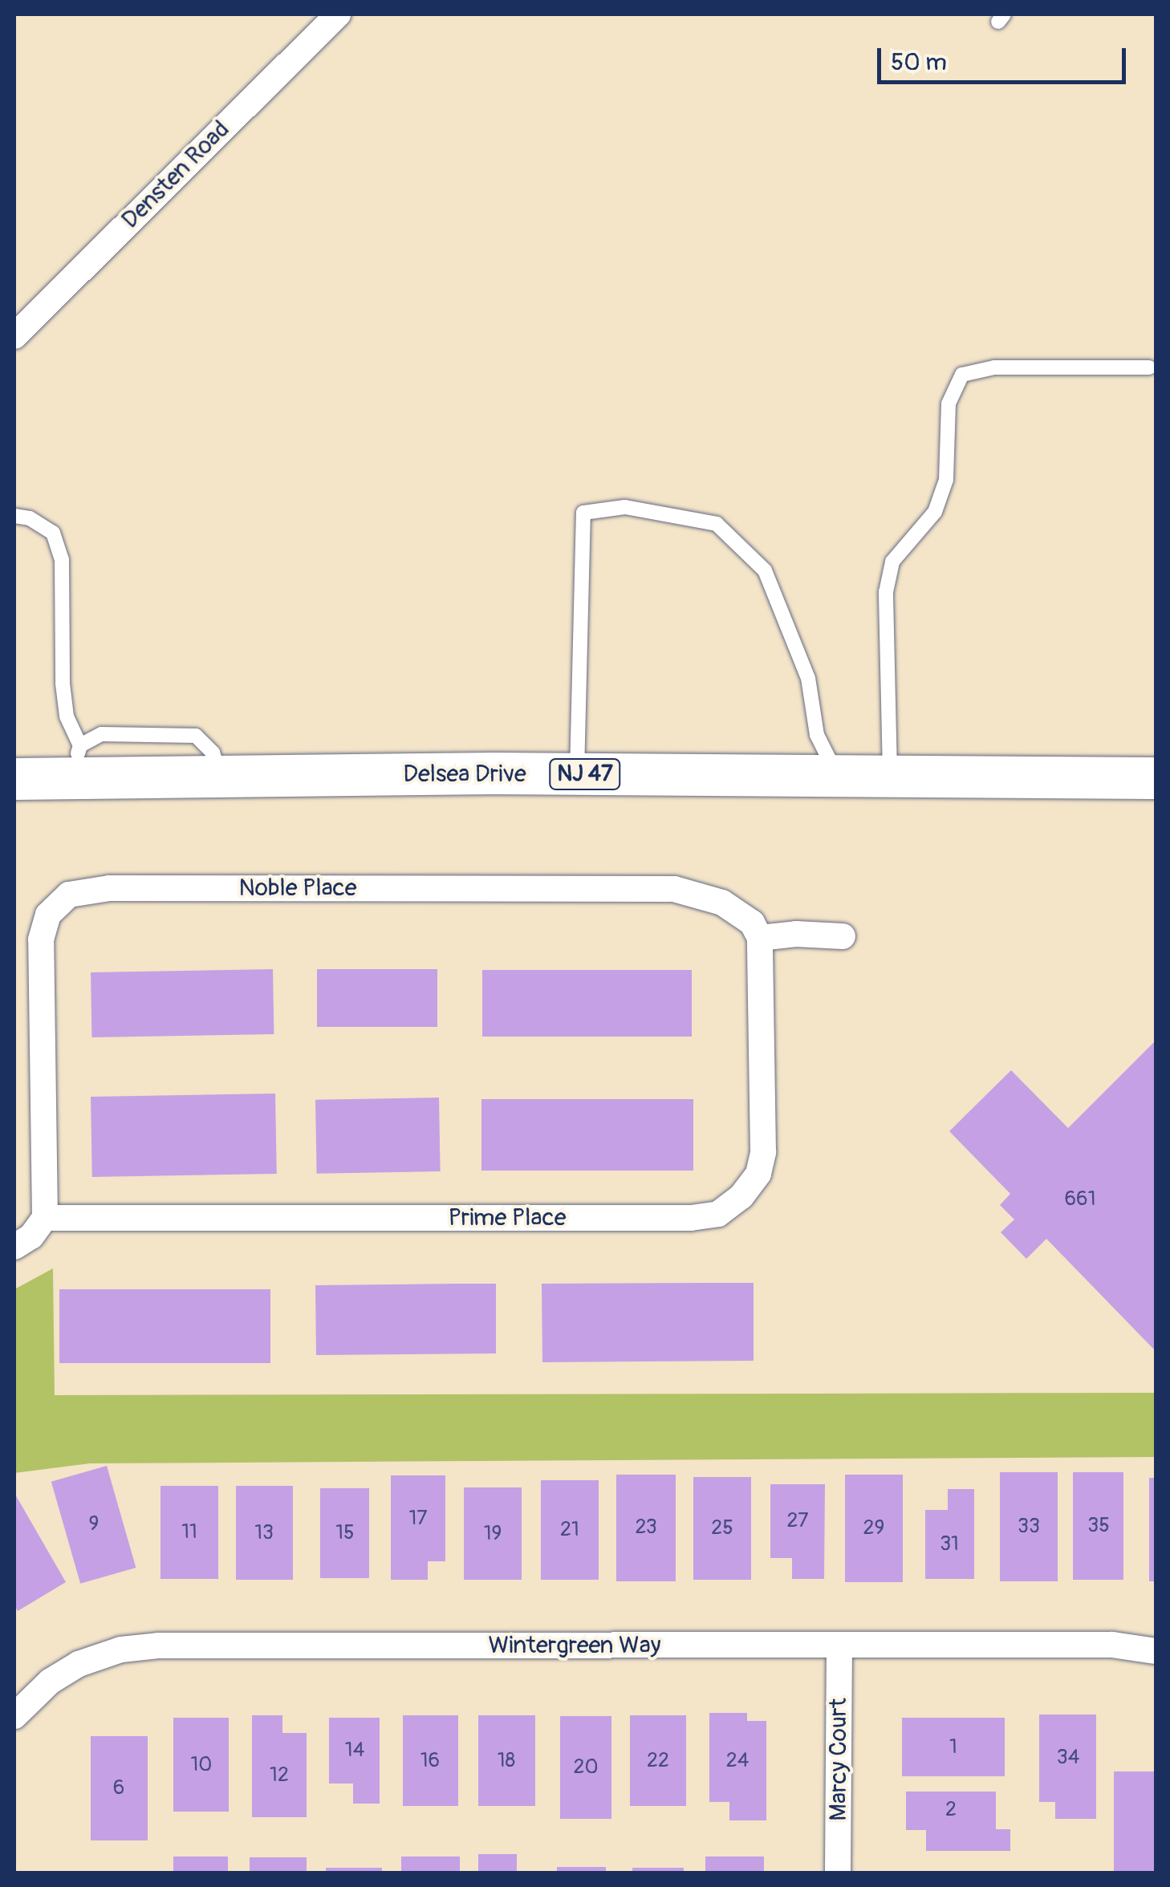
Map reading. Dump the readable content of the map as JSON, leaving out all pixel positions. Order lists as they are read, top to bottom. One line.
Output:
{"streets":{"main road":["Delsea Drive","NJ 47"],"street":["Densten Road","Noble Place","Prime Place","Wintergreen Way","Marcy Court"]},"crossings":[["Noble Place","Prime Place"],["Wintergreen Way","Marcy Court"]],"house_numbers":["661","17","27","9","35","33","23","25","29","21","11","13","15","19","31","1","14","34","16","18","22","24","10","20","12","6","2"],"scale_bar":"50 m"}
